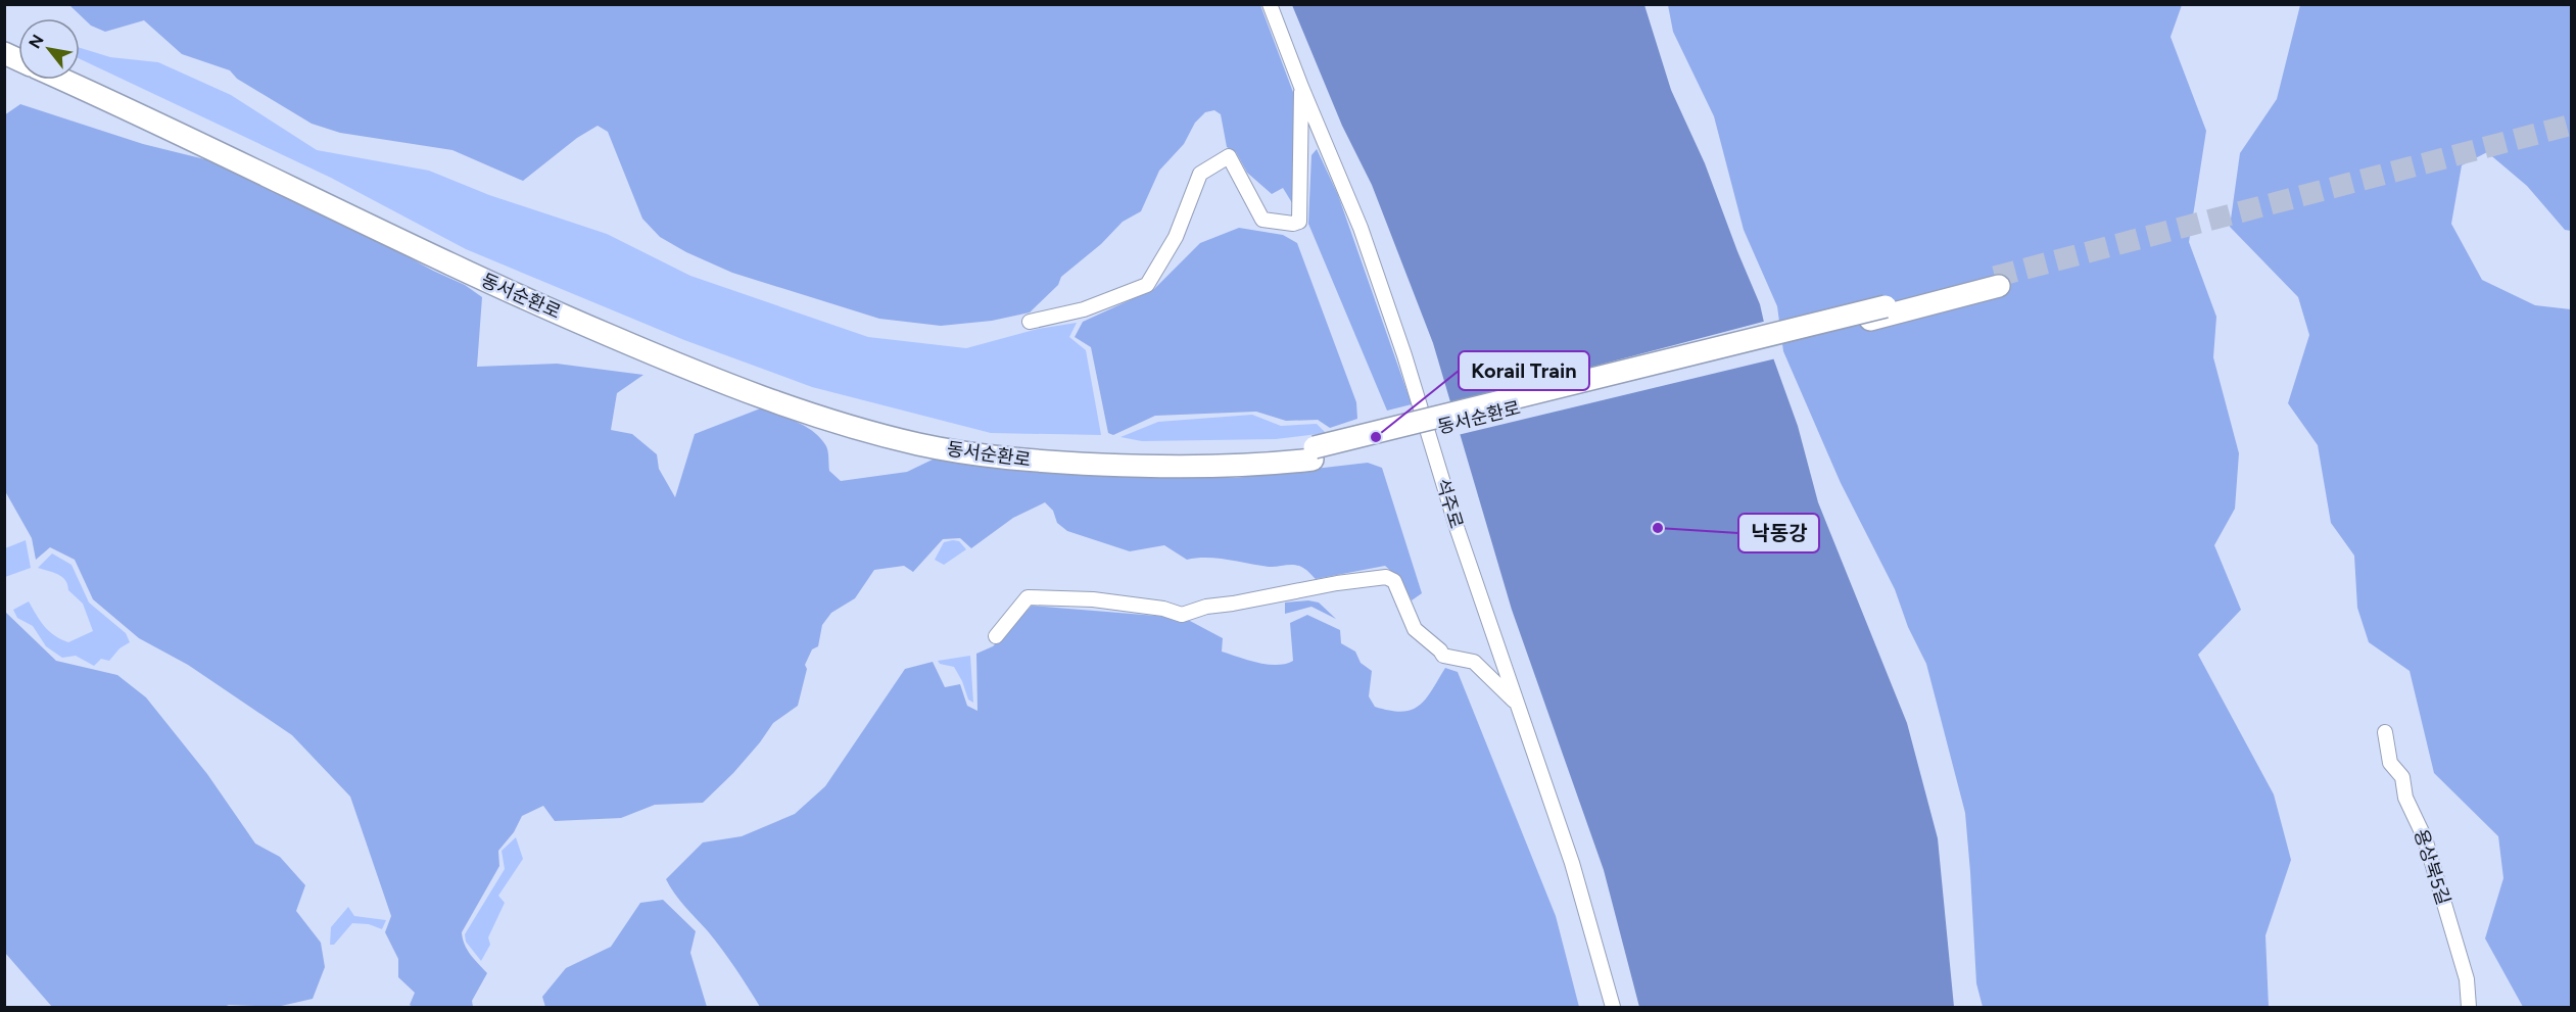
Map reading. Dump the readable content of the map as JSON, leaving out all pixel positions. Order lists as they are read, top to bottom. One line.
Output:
{"streets":{"highway":["동서순환로"],"street":["석주로","용상북5길"]},"places":["Korail Train","낙동강"],"north":"top left"}
